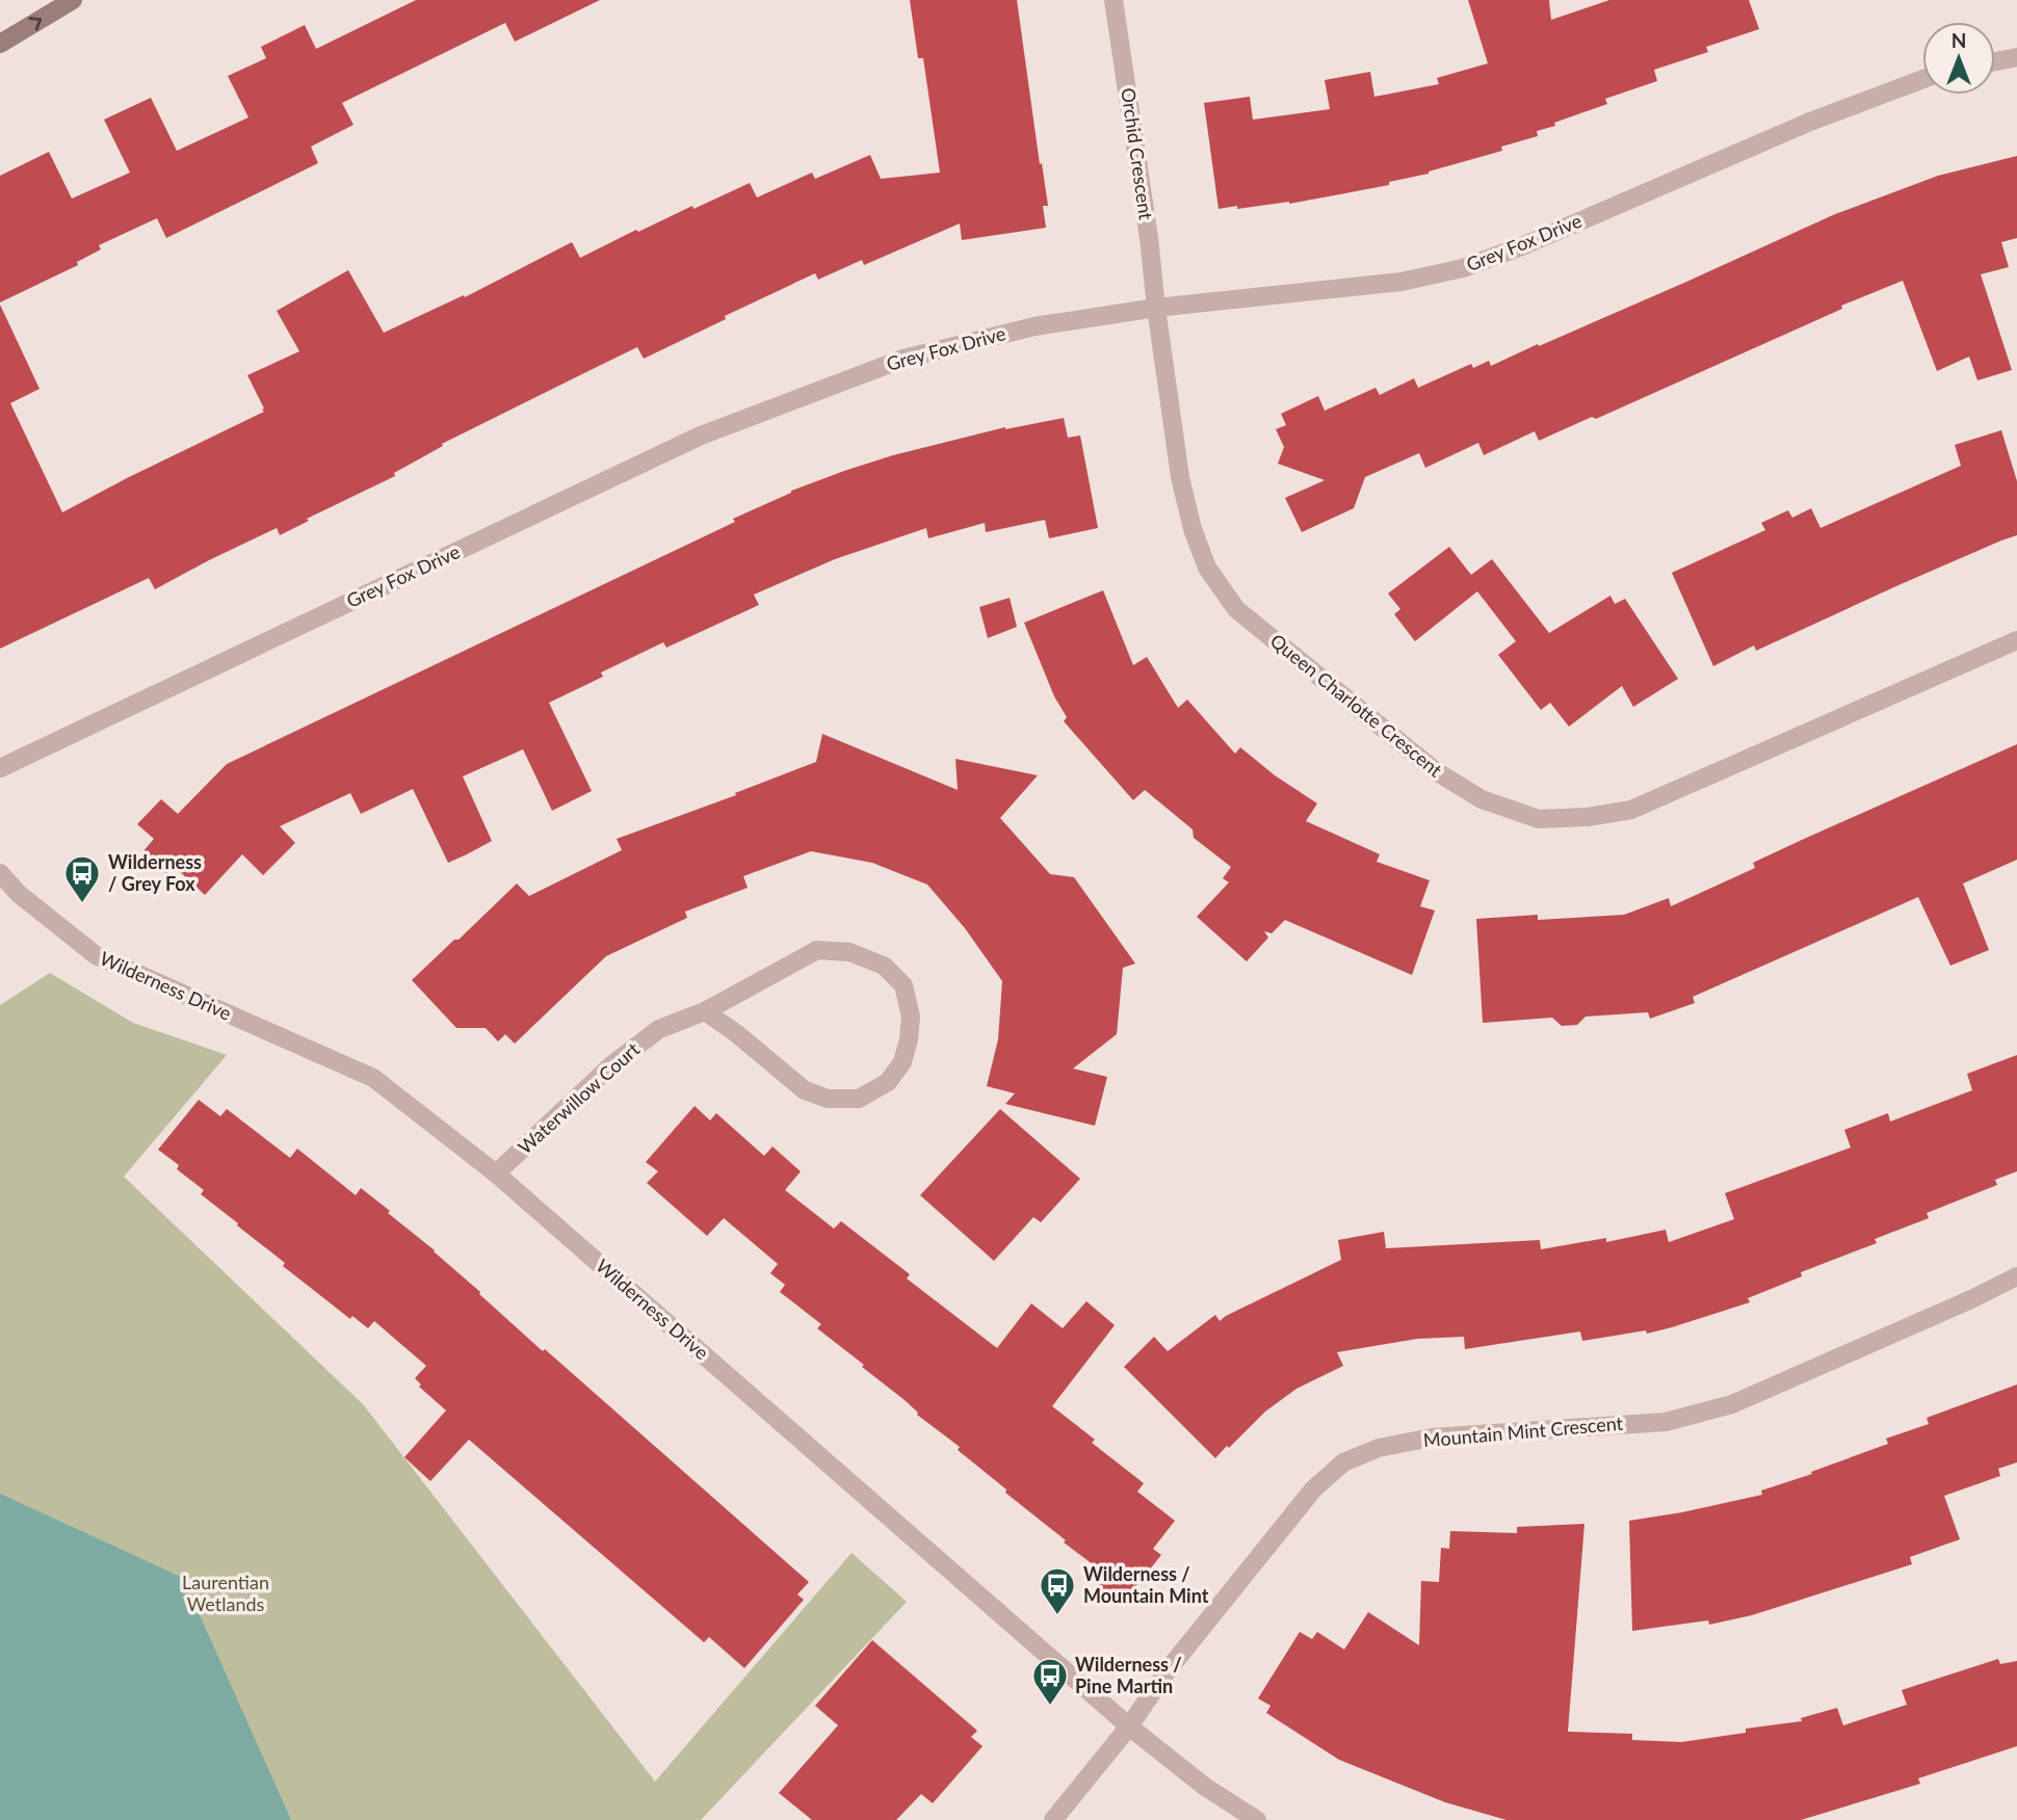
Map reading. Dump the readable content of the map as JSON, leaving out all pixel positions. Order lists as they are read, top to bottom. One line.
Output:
{"streets":{"street":["Orchid Crescent","Grey Fox Drive","Queen Charlotte Crescent","Wilderness Drive","Waterwillow Court","Mountain Mint Crescent"]},"crossings":[["Orchid Crescent","Grey Fox Drive"],["Orchid Crescent","Queen Charlotte Crescent"],["Grey Fox Drive","Queen Charlotte Crescent"],["Wilderness Drive","Waterwillow Court"],["Wilderness Drive","Mountain Mint Crescent"]],"parks":["Laurentian Wetlands"],"places":{"bus stop":["Wilderness / Grey Fox","Wilderness / Mountain Mint","Wilderness / Pine Martin"]},"north":"top"}
